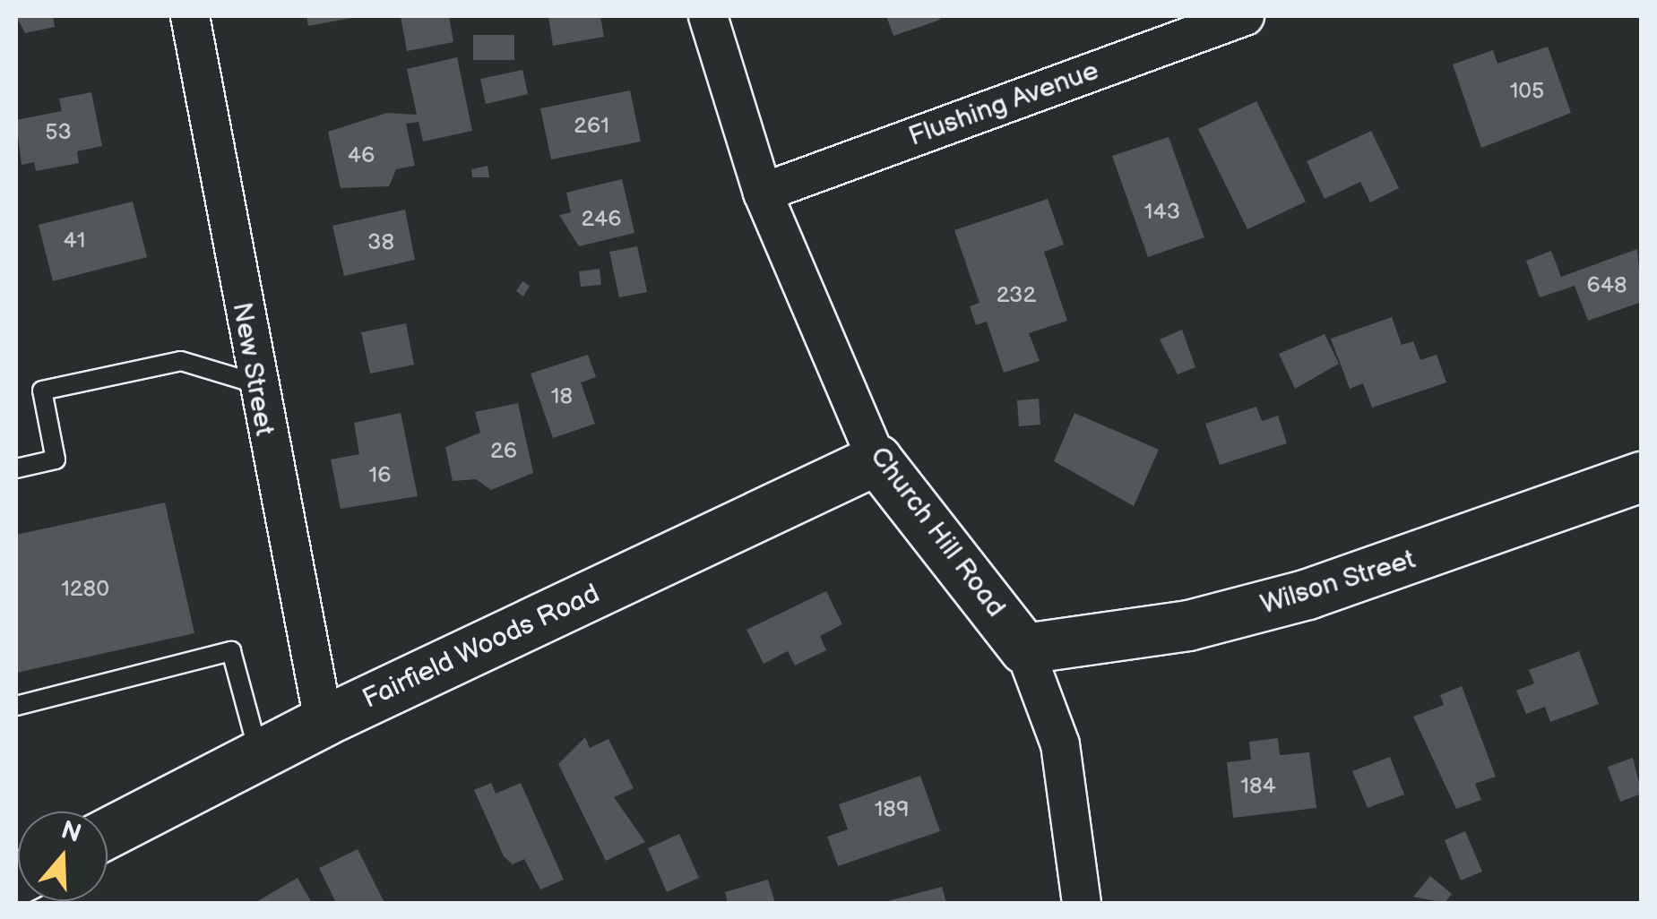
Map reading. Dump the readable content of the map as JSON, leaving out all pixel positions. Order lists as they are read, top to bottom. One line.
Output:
{"streets":{"main road":["Church Hill Road","Wilson Street","Fairfield Woods Road"],"street":["Flushing Avenue","New Street"]},"crossings":[["Flushing Avenue","Church Hill Road"],["New Street","Fairfield Woods Road"],["Church Hill Road","Wilson Street"],["Church Hill Road","Fairfield Woods Road"]],"house_numbers":["105","261","53","46","143","246","41","38","648","232","18","26","16","1280","184","189"],"north":"top"}
